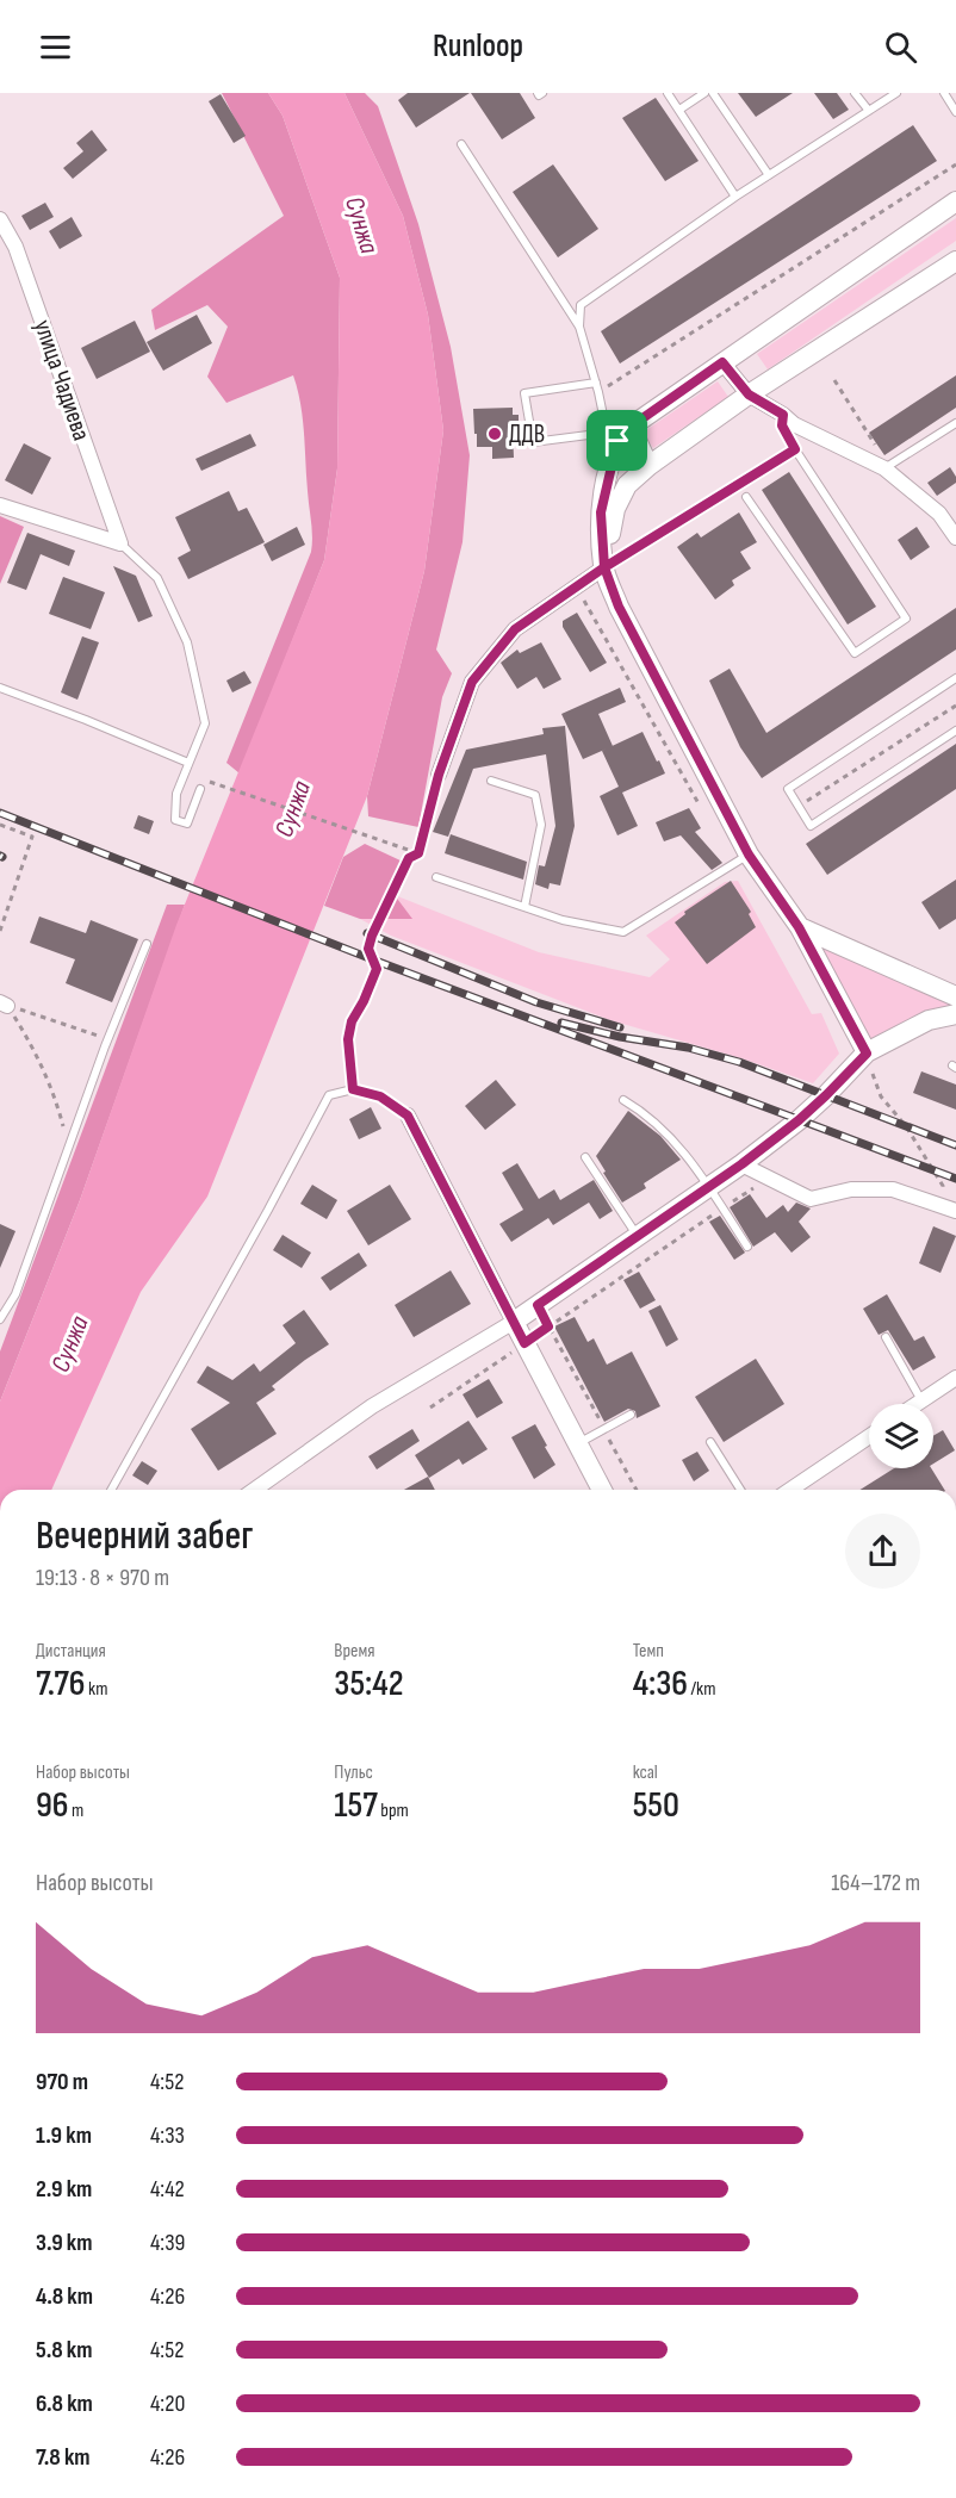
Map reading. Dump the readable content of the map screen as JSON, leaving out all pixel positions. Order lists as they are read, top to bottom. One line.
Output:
{"streets":{"street":["улица Чадиева"]},"water":["Сунжа"],"places":["ДДВ"],"page":{"header":"Runloop","heading":["Вечерний забег","19:13 · 8 × 970 m"],"stats":[["Дистанция","7.76 km"],["Время","35:42"],["Темп","4:36 /km"],["Набор высоты","96 m"],["Пульс","157 bpm"],["kcal","550"]],"chart":["Набор высоты","164–172 m"],"list":[{"name":"970 m","note":"4:52"},{"name":"1.9 km","note":"4:33"},{"name":"2.9 km","note":"4:42"},{"name":"3.9 km","note":"4:39"},{"name":"4.8 km","note":"4:26"},{"name":"5.8 km","note":"4:52"},{"name":"6.8 km","note":"4:20"},{"name":"7.8 km","note":"4:26"}]}}
